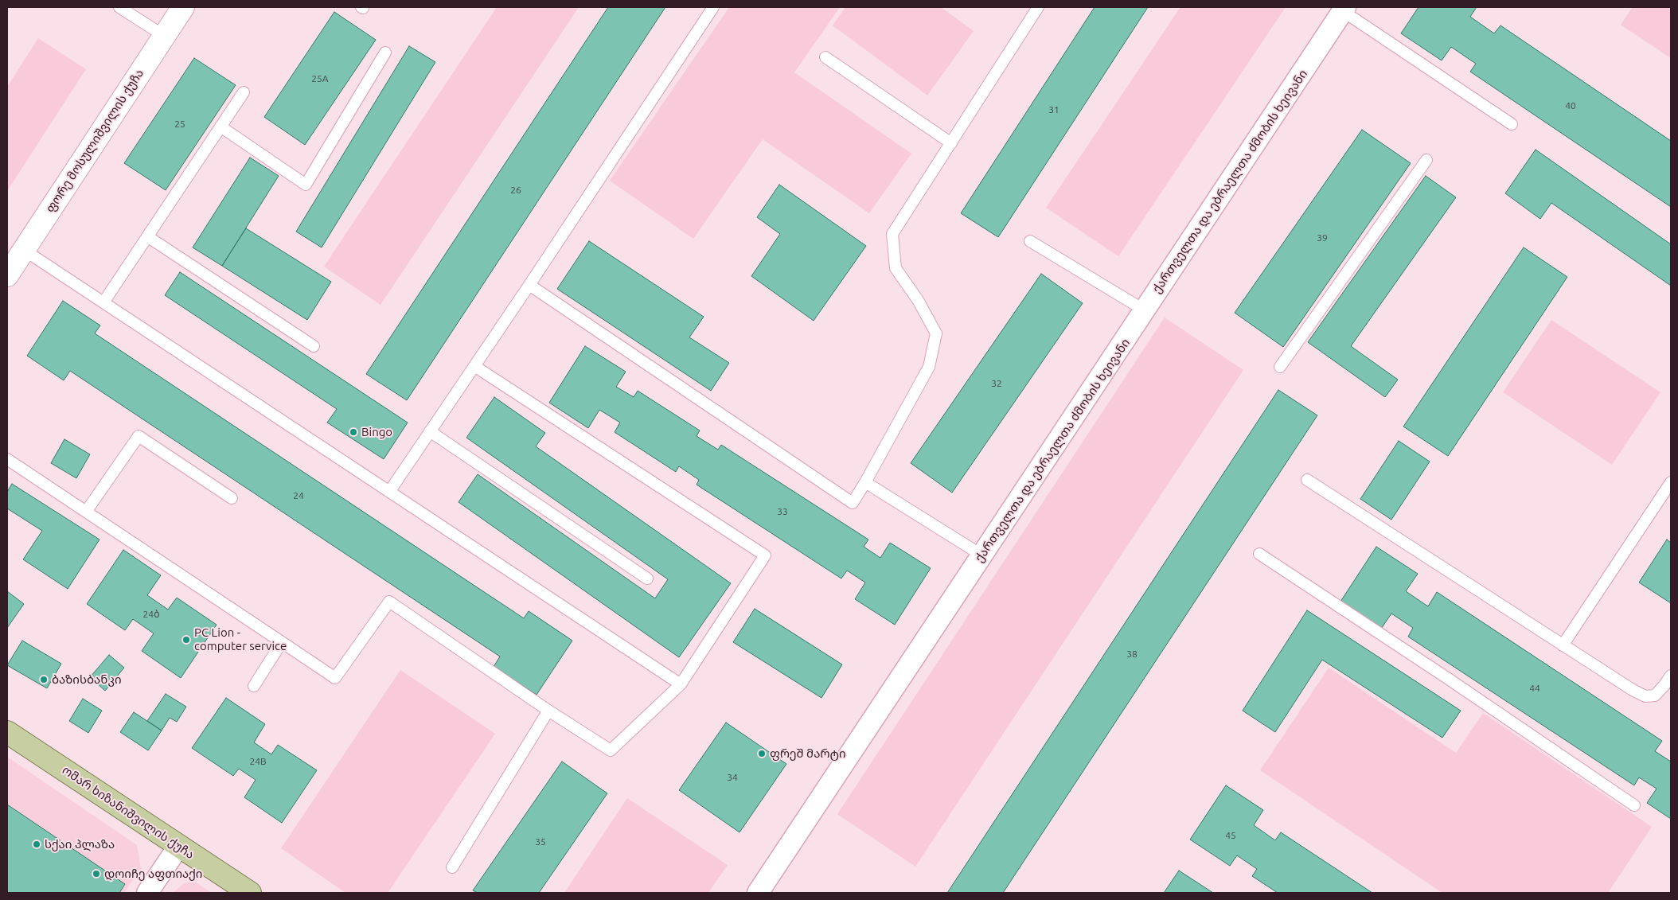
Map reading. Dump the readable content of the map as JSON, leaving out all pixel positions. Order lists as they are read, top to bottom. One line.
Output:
{"streets":{"main road":["ომარ ხიზანიშვილის ქუჩა"],"street":["ფორე მოსულიშვილის ქუჩა","ქართველთა და ებრაელთა ძმობის ხეივანი"]},"places":["Bingo","PC Lion - computer service","ბაზისბანკი","ფრეშ მარტი","სქაი პლაზა","დოიჩე აფთიაქი"],"house_numbers":["25A","40","31","25","26","39","32","24","33","24ბ","38","44","24B","34","45","35"]}
